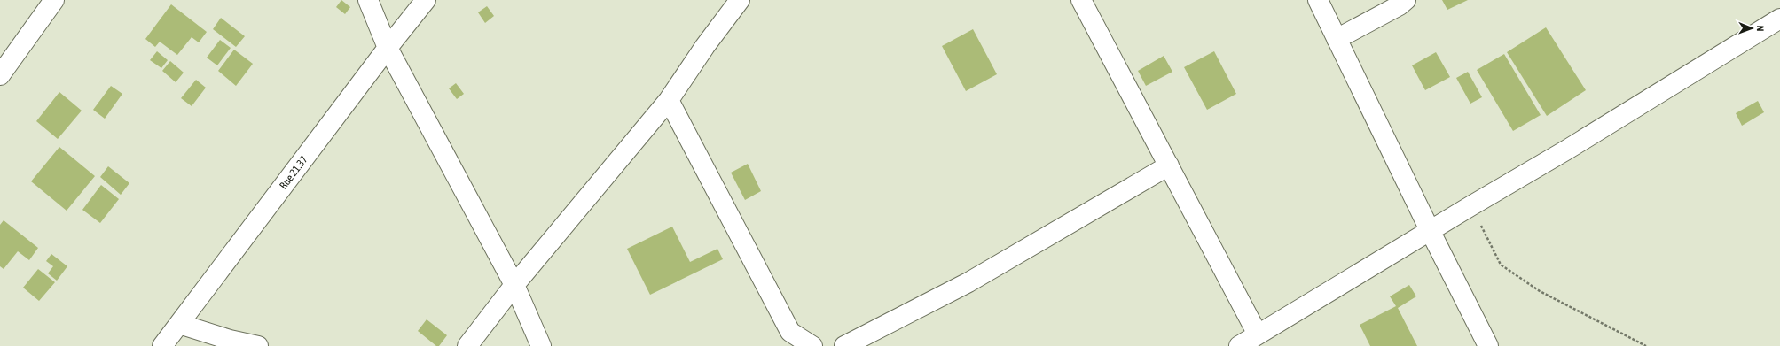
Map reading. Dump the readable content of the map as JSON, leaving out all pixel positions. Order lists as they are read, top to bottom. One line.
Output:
{"streets":{"street":["Rue 21.37"]},"north":"right"}
